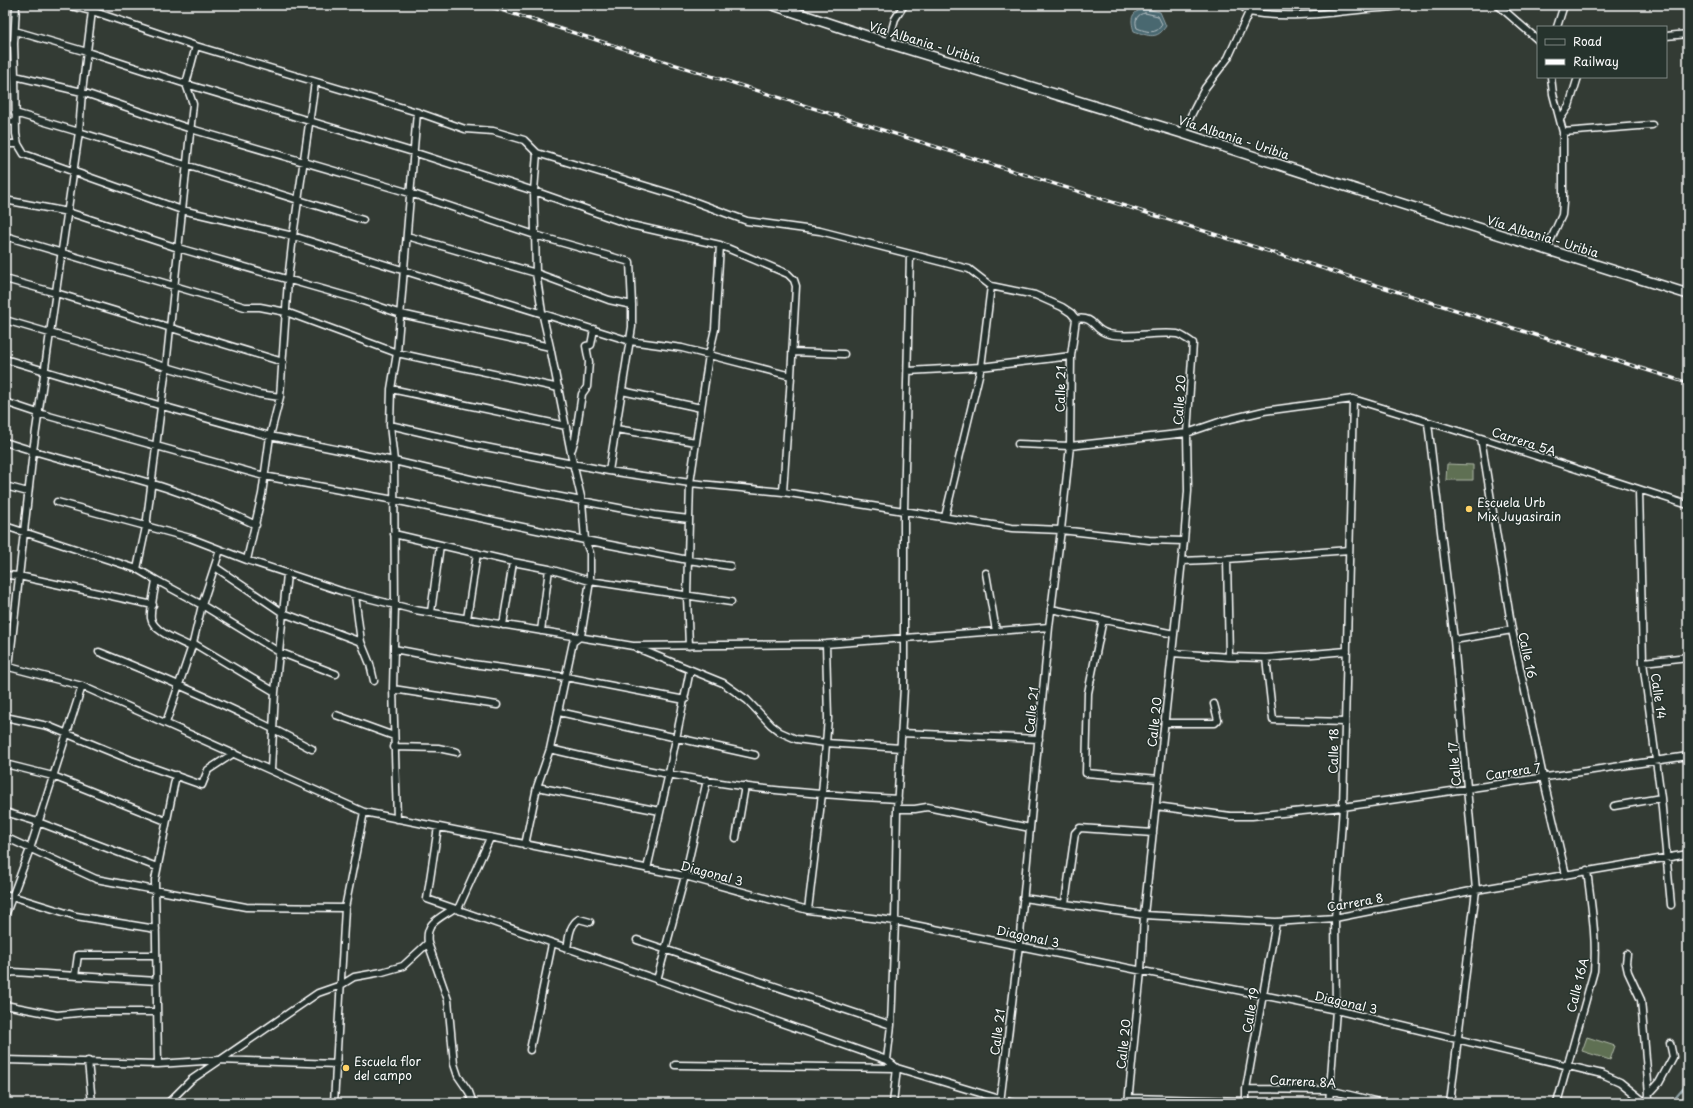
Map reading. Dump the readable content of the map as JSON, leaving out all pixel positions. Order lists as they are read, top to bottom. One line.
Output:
{"streets":{"main road":["Vía Albania - Uribia"],"street":["Calle 21","Calle 20","Carrera 5A","Calle 16","Calle 14","Calle 18","Calle 17","Carrera 7","Diagonal 3","Carrera 8","Calle 16A","Calle 19","Carrera 8A"]},"crossings":[["Calle 21","Calle 20"],["Calle 21","Diagonal 3"],["Calle 21","Carrera 8"],["Calle 20","Carrera 7"],["Calle 20","Diagonal 3"],["Calle 20","Carrera 8"],["Carrera 5A","Calle 16"],["Carrera 5A","Calle 14"],["Carrera 5A","Calle 18"],["Carrera 5A","Calle 17"],["Calle 16","Carrera 7"],["Calle 16","Carrera 8"],["Calle 14","Carrera 7"],["Calle 14","Carrera 8"],["Calle 18","Carrera 7"],["Calle 18","Diagonal 3"],["Calle 18","Carrera 8"],["Calle 18","Carrera 8A"],["Calle 17","Carrera 7"],["Calle 17","Diagonal 3"],["Calle 17","Carrera 8"],["Diagonal 3","Calle 16A"],["Diagonal 3","Calle 19"],["Carrera 8","Calle 16A"],["Carrera 8","Calle 19"],["Calle 19","Carrera 8A"]],"places":["Escuela Urb Mix Juyasirain","Escuela flor del campo"],"legend":["Road","Railway"]}
